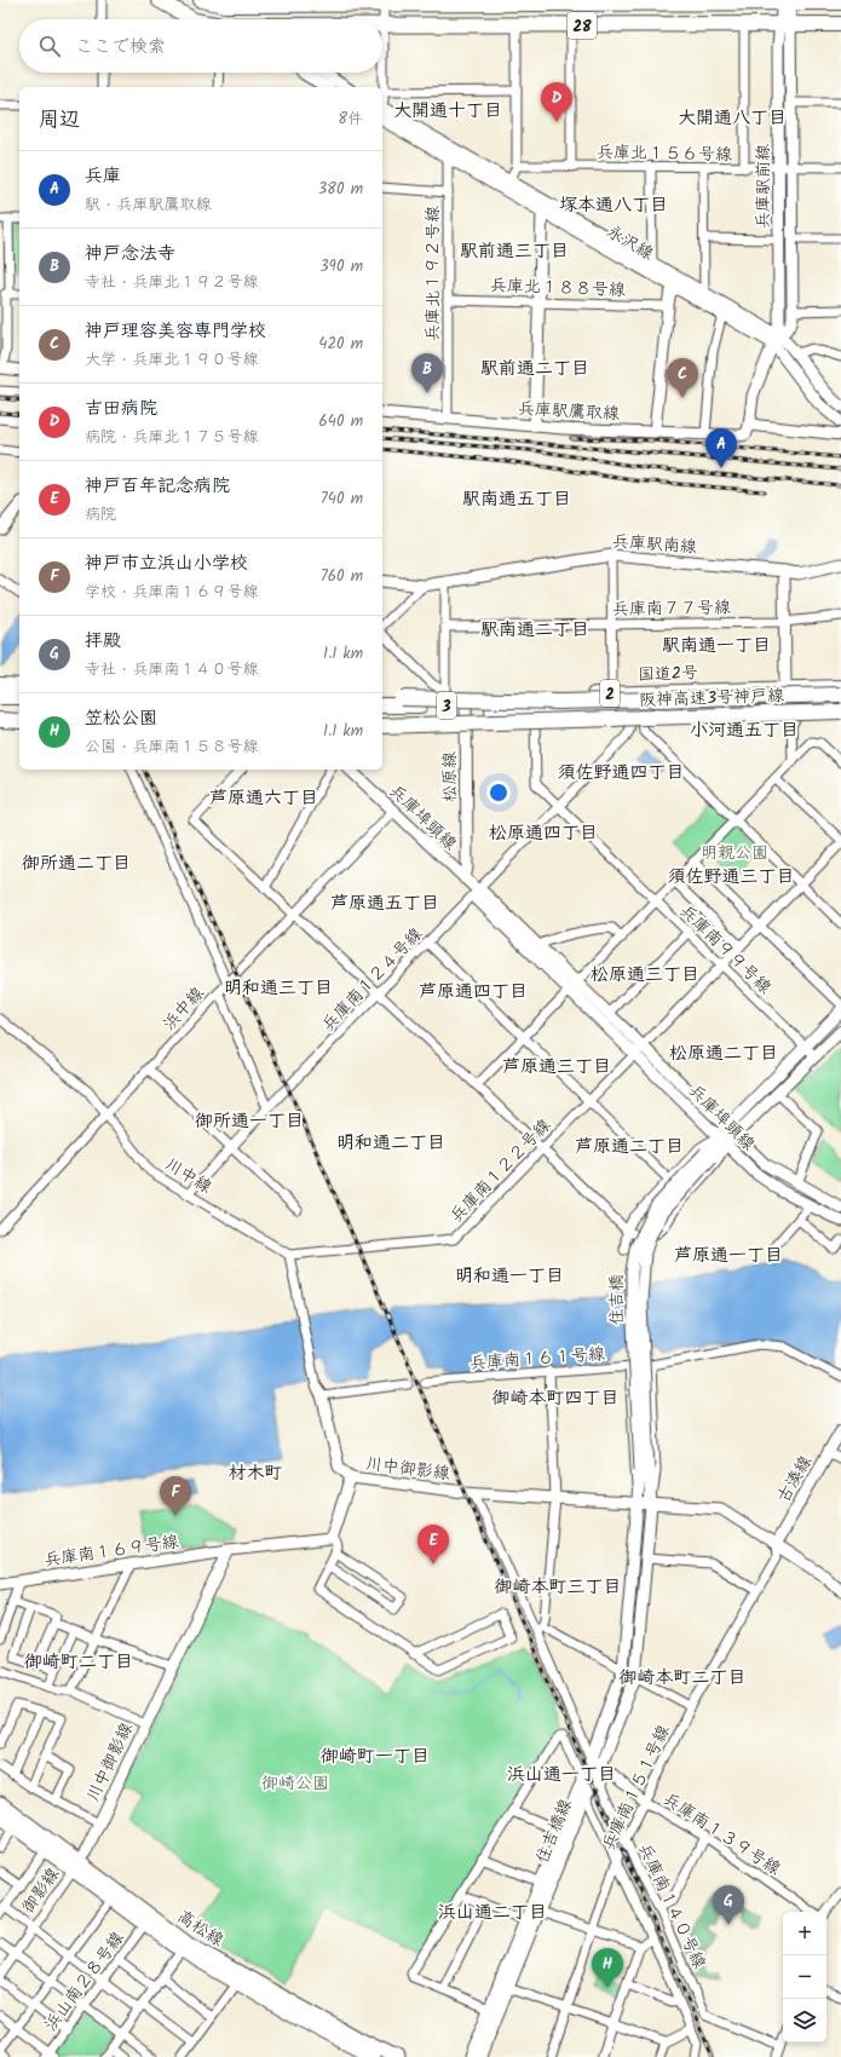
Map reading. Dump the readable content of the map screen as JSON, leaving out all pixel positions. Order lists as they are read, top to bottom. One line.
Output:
{"streets":{"highway":["28","国道2号","2","阪神高速3号神戸線","3"],"main road":["高松線"],"street":["兵庫北１５６号線","兵庫駅前線","永沢線","兵庫北１９２号線","兵庫北１８８号線","兵庫駅鷹取線","兵庫駅南線","兵庫南７７号線","松原線","兵庫埠頭線","兵庫南９９号線","兵庫南１２４号線","浜中線","兵庫南１２２号線","川中線","住吉橋","兵庫南１６１号線","川中御影線","古湊線","兵庫南１６９号線","兵庫南１５１号線","住吉橋線","兵庫南１３９号線","御影線","兵庫南１４０号線","浜山南２８号線"]},"crossings":[["28","兵庫駅前線"],["兵庫北１５６号線","兵庫駅前線"],["兵庫駅前線","永沢線"],["永沢線","兵庫北１９２号線"],["兵庫北１９２号線","兵庫北１８８号線"],["兵庫北１９２号線","兵庫駅鷹取線"],["国道2号","3"],["国道2号","松原線"],["2","松原線"],["2","兵庫南９９号線"],["2","兵庫南１２４号線"],["阪神高速3号神戸線","3"],["松原線","兵庫埠頭線"],["兵庫埠頭線","兵庫南１２４号線"],["兵庫埠頭線","浜中線"],["兵庫埠頭線","兵庫南１２２号線"],["兵庫南９９号線","兵庫南１２４号線"],["兵庫南９９号線","兵庫南１２２号線"],["兵庫南１２４号線","川中線"],["浜中線","川中線"],["兵庫南１２２号線","川中線"],["住吉橋","住吉橋線"],["川中御影線","古湊線"],["川中御影線","兵庫南１６９号線"],["川中御影線","兵庫南１５１号線"],["川中御影線","住吉橋線"],["川中御影線","御影線"],["川中御影線","兵庫南１４０号線"],["川中御影線","高松線"],["古湊線","兵庫南１５１号線"],["兵庫南１５１号線","兵庫南１３９号線"],["兵庫南１５１号線","兵庫南１４０号線"],["住吉橋線","兵庫南１３９号線"],["住吉橋線","兵庫南１４０号線"],["兵庫南１３９号線","兵庫南１４０号線"],["御影線","高松線"],["高松線","浜山南２８号線"]],"districts":["大開通十丁目","大開通八丁目","塚本通八丁目","駅前通三丁目","駅前通二丁目","駅南通五丁目","駅南通二丁目","駅南通一丁目","小河通五丁目","須佐野通四丁目","芦原通六丁目","松原通四丁目","御所通二丁目","須佐野通三丁目","芦原通五丁目","松原通三丁目","明和通三丁目","芦原通四丁目","松原通二丁目","芦原通三丁目","御所通一丁目","明和通二丁目","芦原通二丁目","芦原通一丁目","明和通一丁目","御崎本町四丁目","材木町","御崎本町三丁目","御崎町二丁目","御崎本町二丁目","御崎町一丁目","浜山通一丁目","浜山通二丁目"],"parks":["明親公園","御崎公園"],"page":{"search":"ここで検索","pins":["D","B","C","A","F","E","G","H"],"heading":["周辺","8件"],"list":[{"mark":"A","name":"兵庫","note":"駅 · 兵庫駅鷹取線","value":"380 m"},{"mark":"B","name":"神戸念法寺","note":"寺社 · 兵庫北１９２号線","value":"390 m"},{"mark":"C","name":"神戸理容美容専門学校","note":"大学 · 兵庫北１９０号線","value":"420 m"},{"mark":"D","name":"吉田病院","note":"病院 · 兵庫北１７５号線","value":"640 m"},{"mark":"E","name":"神戸百年記念病院","note":"病院","value":"740 m"},{"mark":"F","name":"神戸市立浜山小学校","note":"学校 · 兵庫南１６９号線","value":"760 m"},{"mark":"G","name":"拝殿","note":"寺社 · 兵庫南１４０号線","value":"1.1 km"},{"mark":"H","name":"笠松公園","note":"公園 · 兵庫南１５８号線","value":"1.1 km"}],"map_buttons":["+","−"]}}
